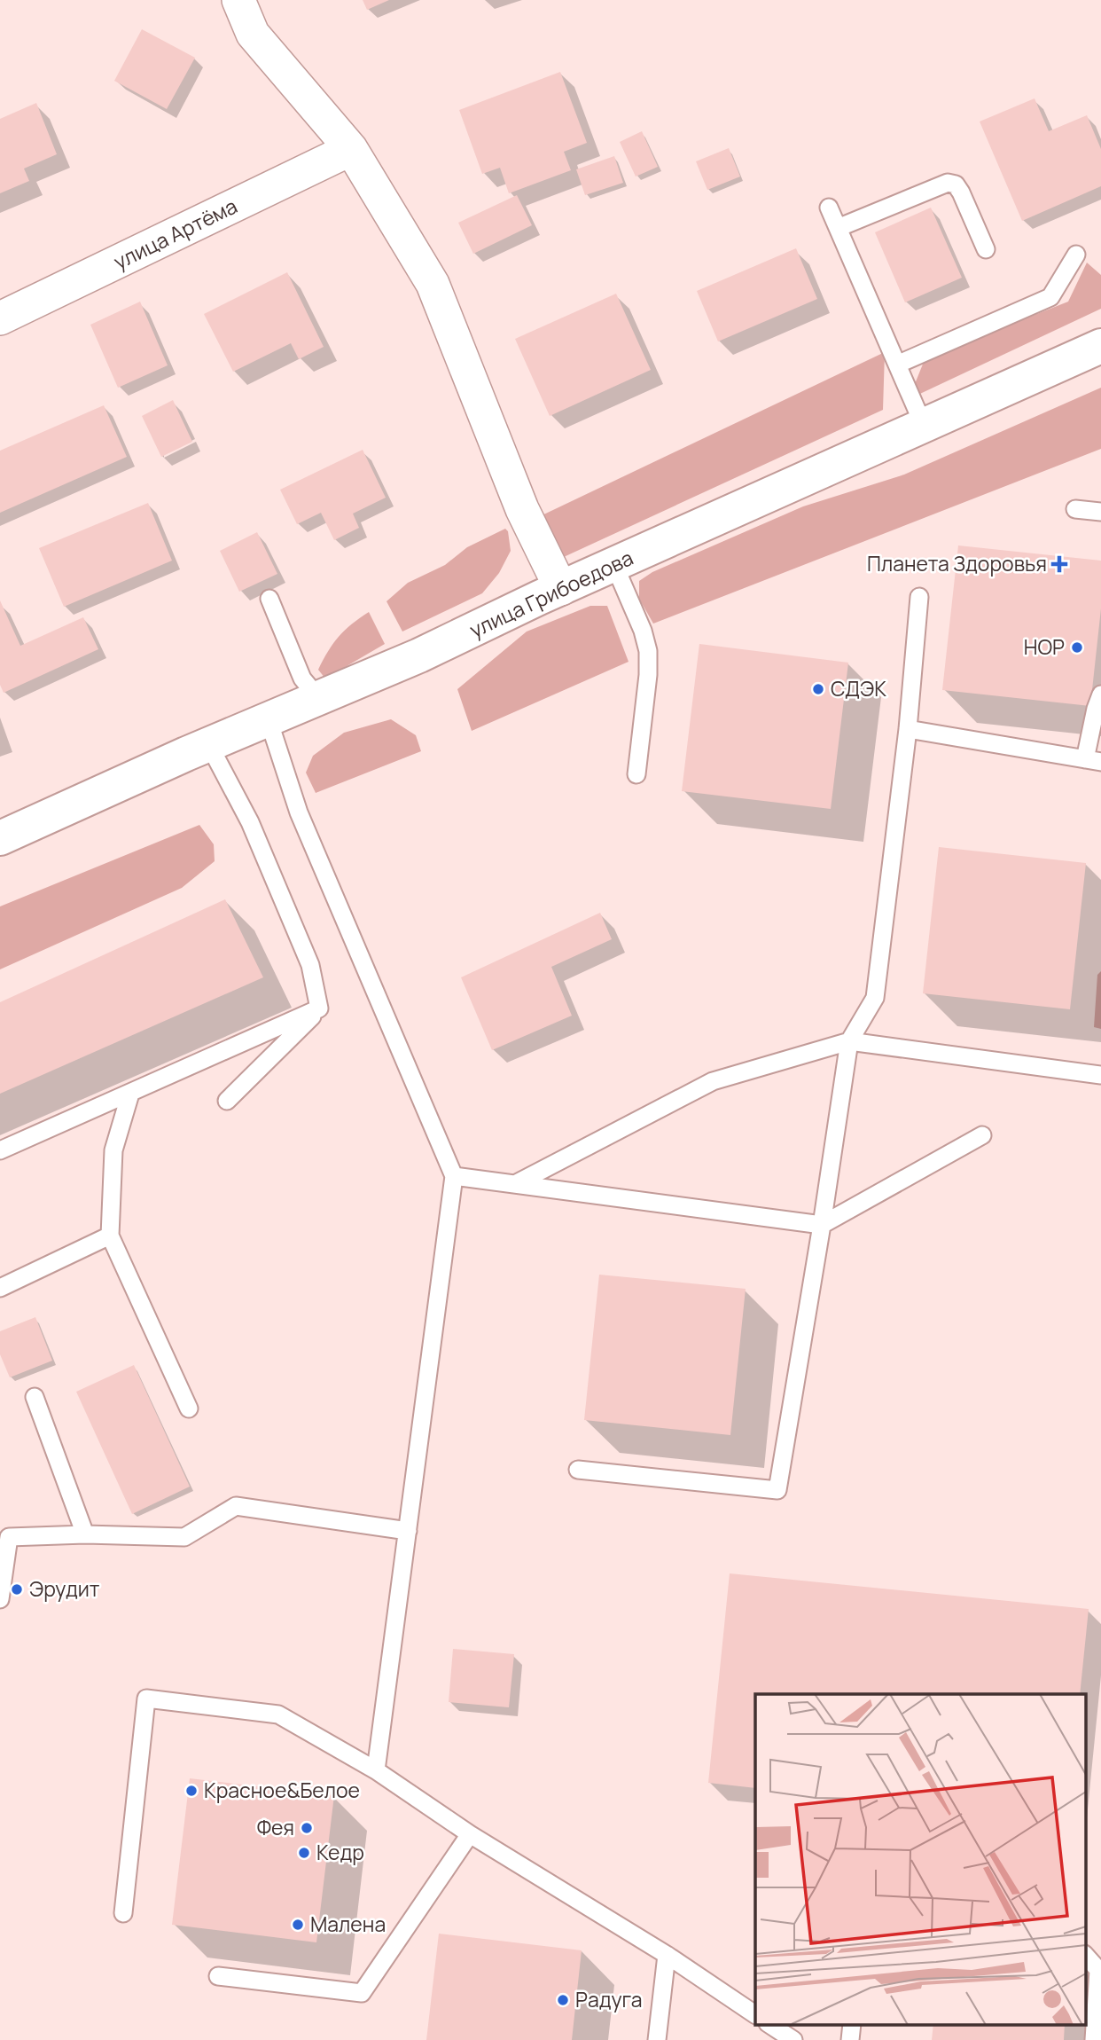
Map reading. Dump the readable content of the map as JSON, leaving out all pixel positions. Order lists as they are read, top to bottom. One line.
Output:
{"streets":{"street":["улица Артёма","улица Грибоедова"]},"places":{"health":["Планета Здоровья"],"other":["HOP","СДЭК","Эрудит","Красное&Белое","Фея","Кедр","Малена","Радуга"]}}
